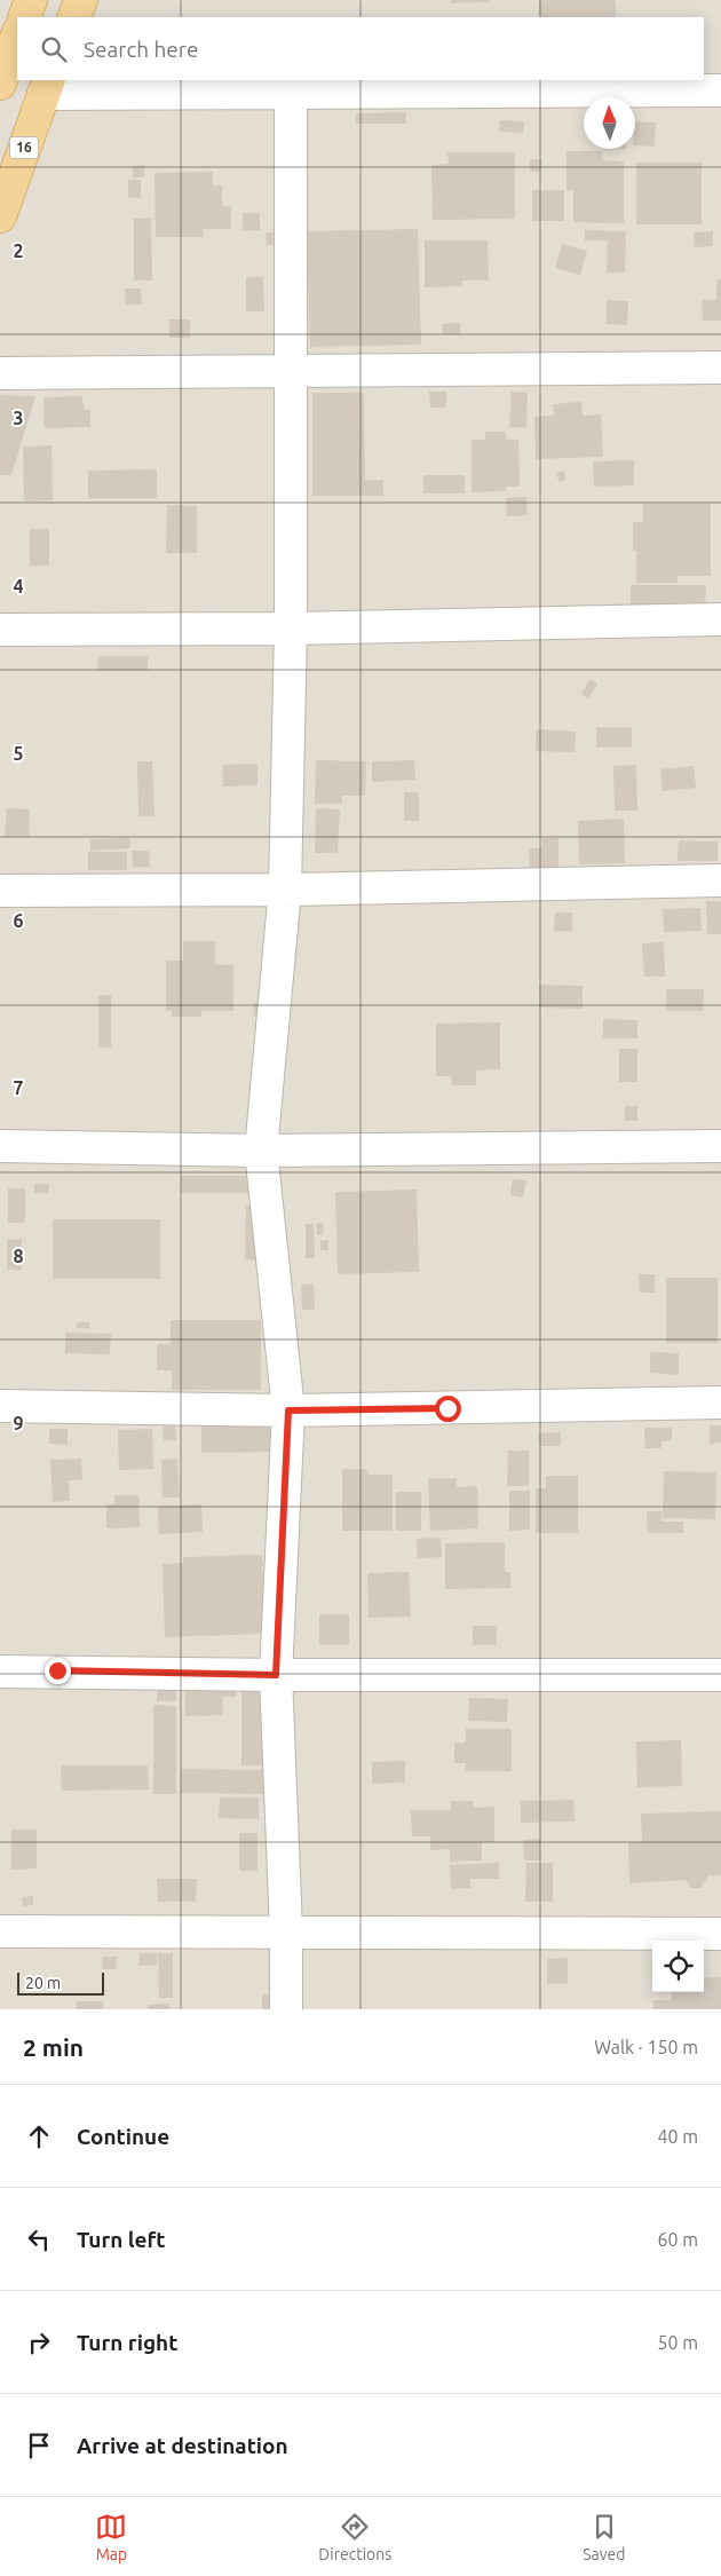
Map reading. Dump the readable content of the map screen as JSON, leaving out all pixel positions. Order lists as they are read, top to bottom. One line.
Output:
{"streets":{"main road":["16"]},"scale_bar":"20 m","north":"top","page":{"search":"Search here","scale":"20 m","heading":["2 min","Walk · 150 m"],"list":[["Continue","40 m"],["Turn left","60 m"],["Turn right","50 m"],"Arrive at destination"],"nav":["Map","Directions","Saved"]},"grid":{"rows":["2","3","4","5","6","7","8","9"]}}
